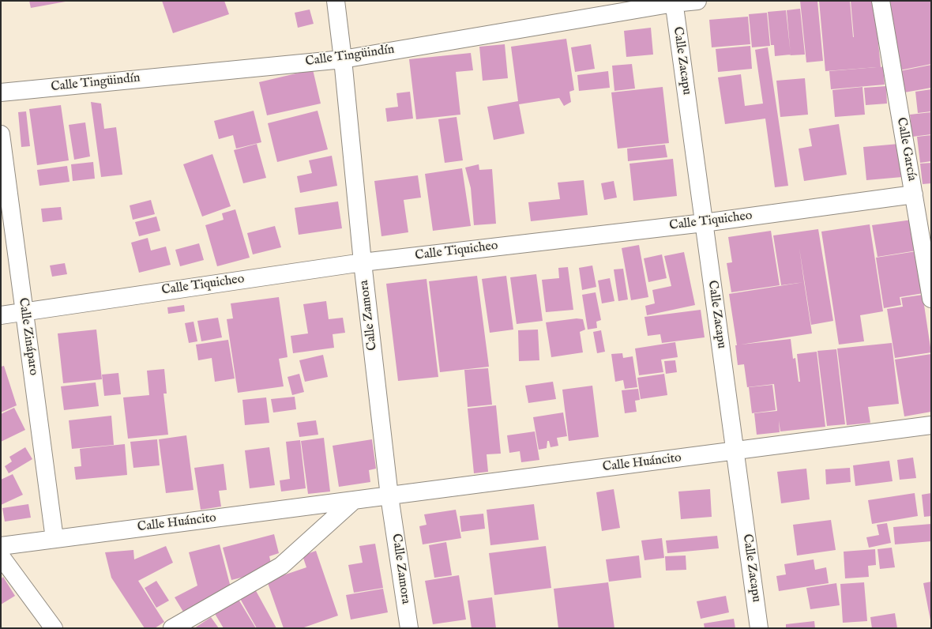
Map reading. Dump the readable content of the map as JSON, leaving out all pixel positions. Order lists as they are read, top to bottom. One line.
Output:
{"streets":{"street":["Calle Tingüindín","Calle Zacapu","Calle García","Calle Tiquicheo","Calle Zamora","Calle Zináparo","Calle Huáncito"]},"crossings":[["Calle Tingüindín","Calle Zacapu"],["Calle Tingüindín","Calle Zamora"],["Calle Zacapu","Calle Tiquicheo"],["Calle Zacapu","Calle Huáncito"],["Calle García","Calle Tiquicheo"],["Calle Tiquicheo","Calle Zamora"],["Calle Tiquicheo","Calle Zináparo"],["Calle Zamora","Calle Huáncito"],["Calle Zináparo","Calle Huáncito"]]}
